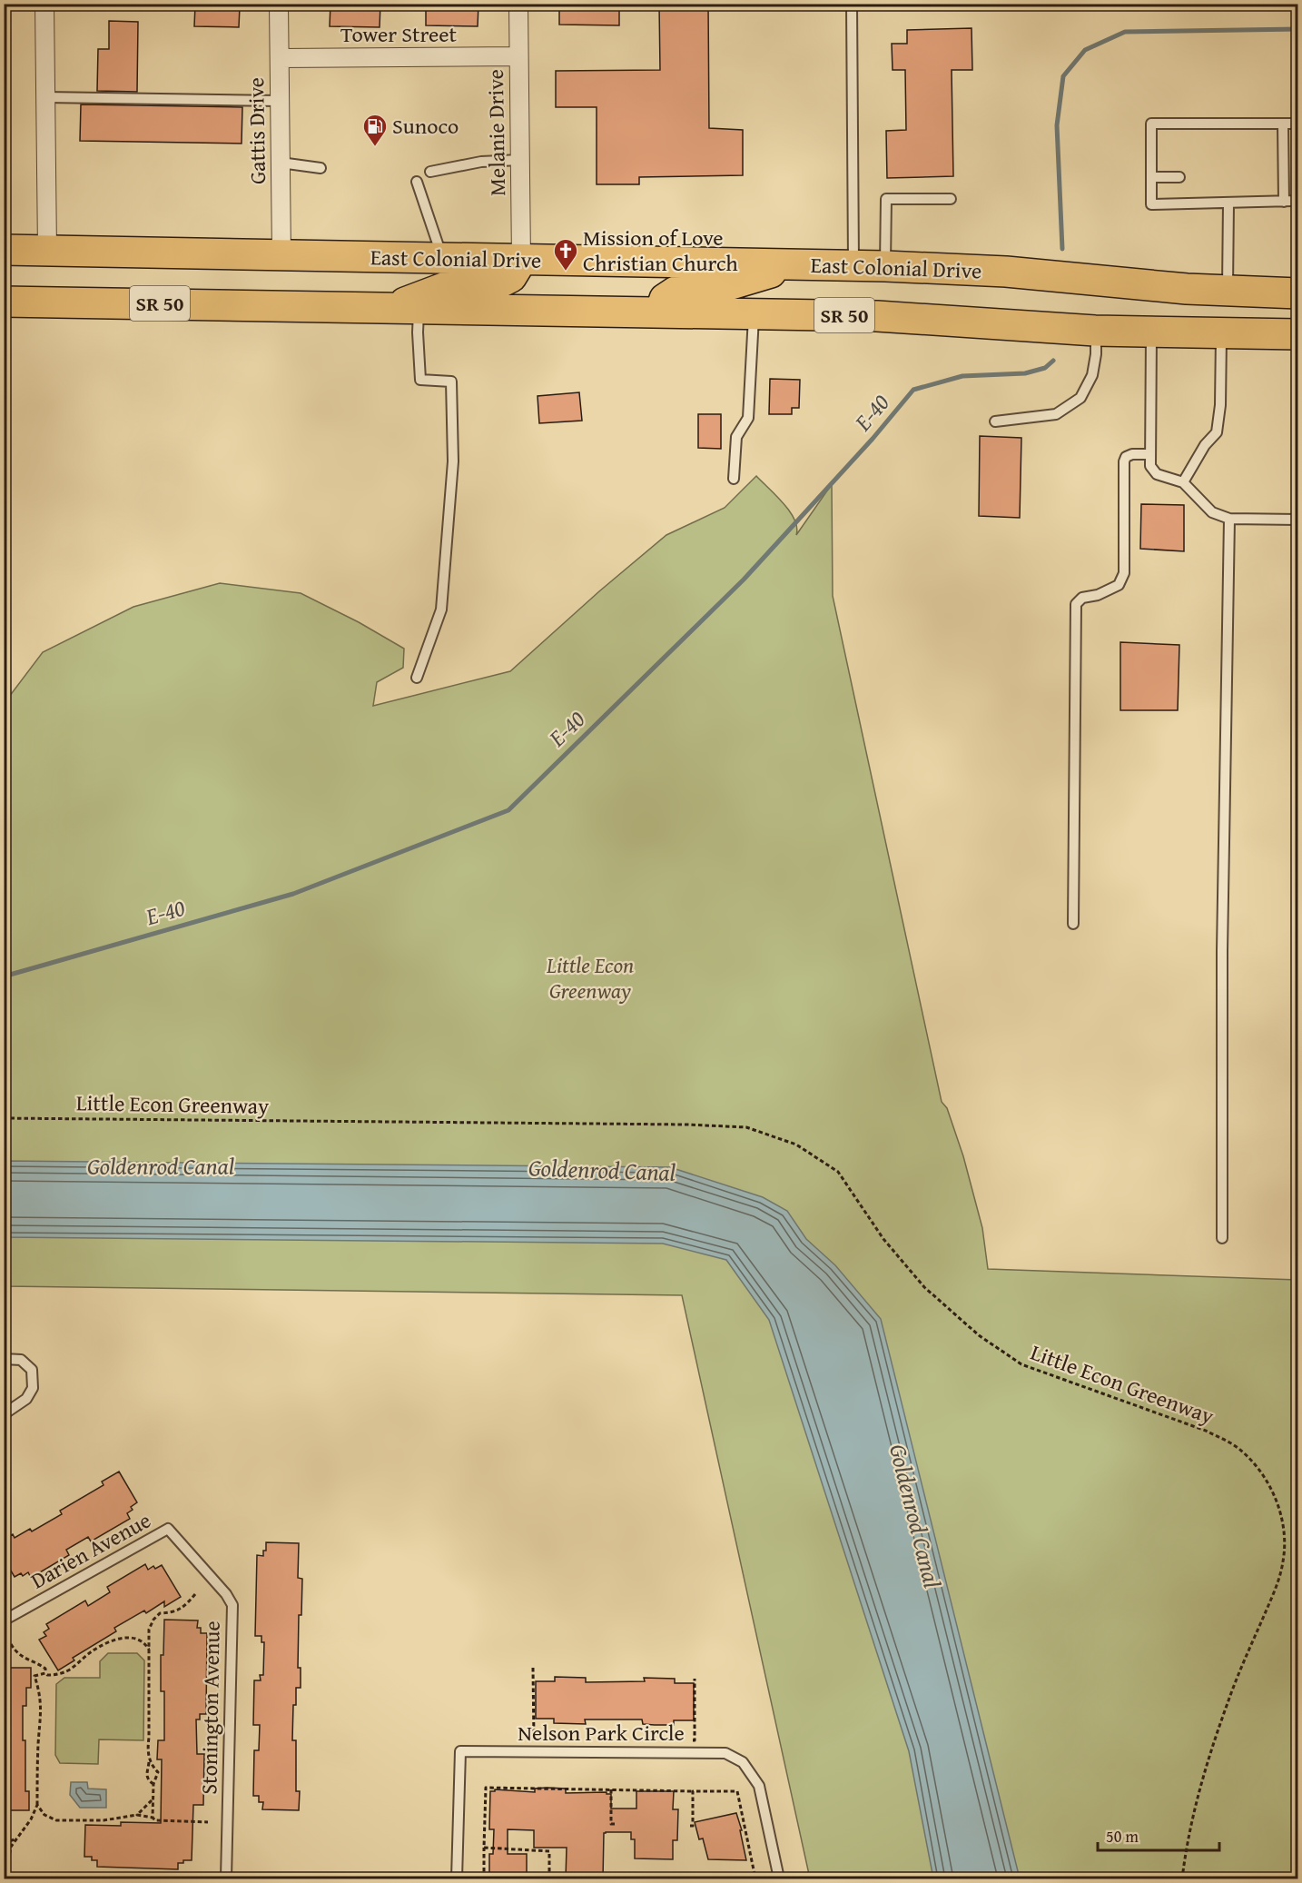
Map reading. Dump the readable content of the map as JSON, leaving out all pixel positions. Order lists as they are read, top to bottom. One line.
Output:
{"streets":{"highway":["East Colonial Drive","SR 50"],"street":["Tower Street","Gattis Drive","Melanie Drive"],"lane":["Darien Avenue","Stonington Avenue","Nelson Park Circle"],"path":["Little Econ Greenway"]},"crossings":[["Tower Street","Gattis Drive"],["Tower Street","Melanie Drive"],["Gattis Drive","East Colonial Drive"],["Melanie Drive","East Colonial Drive"],["Darien Avenue","Stonington Avenue"]],"water":["E-40","Goldenrod Canal"],"parks":["Little Econ Greenway"],"places":{"fuel station":["Sunoco"],"church":["Mission of Love Christian Church"]},"scale_bar":"50 m"}
